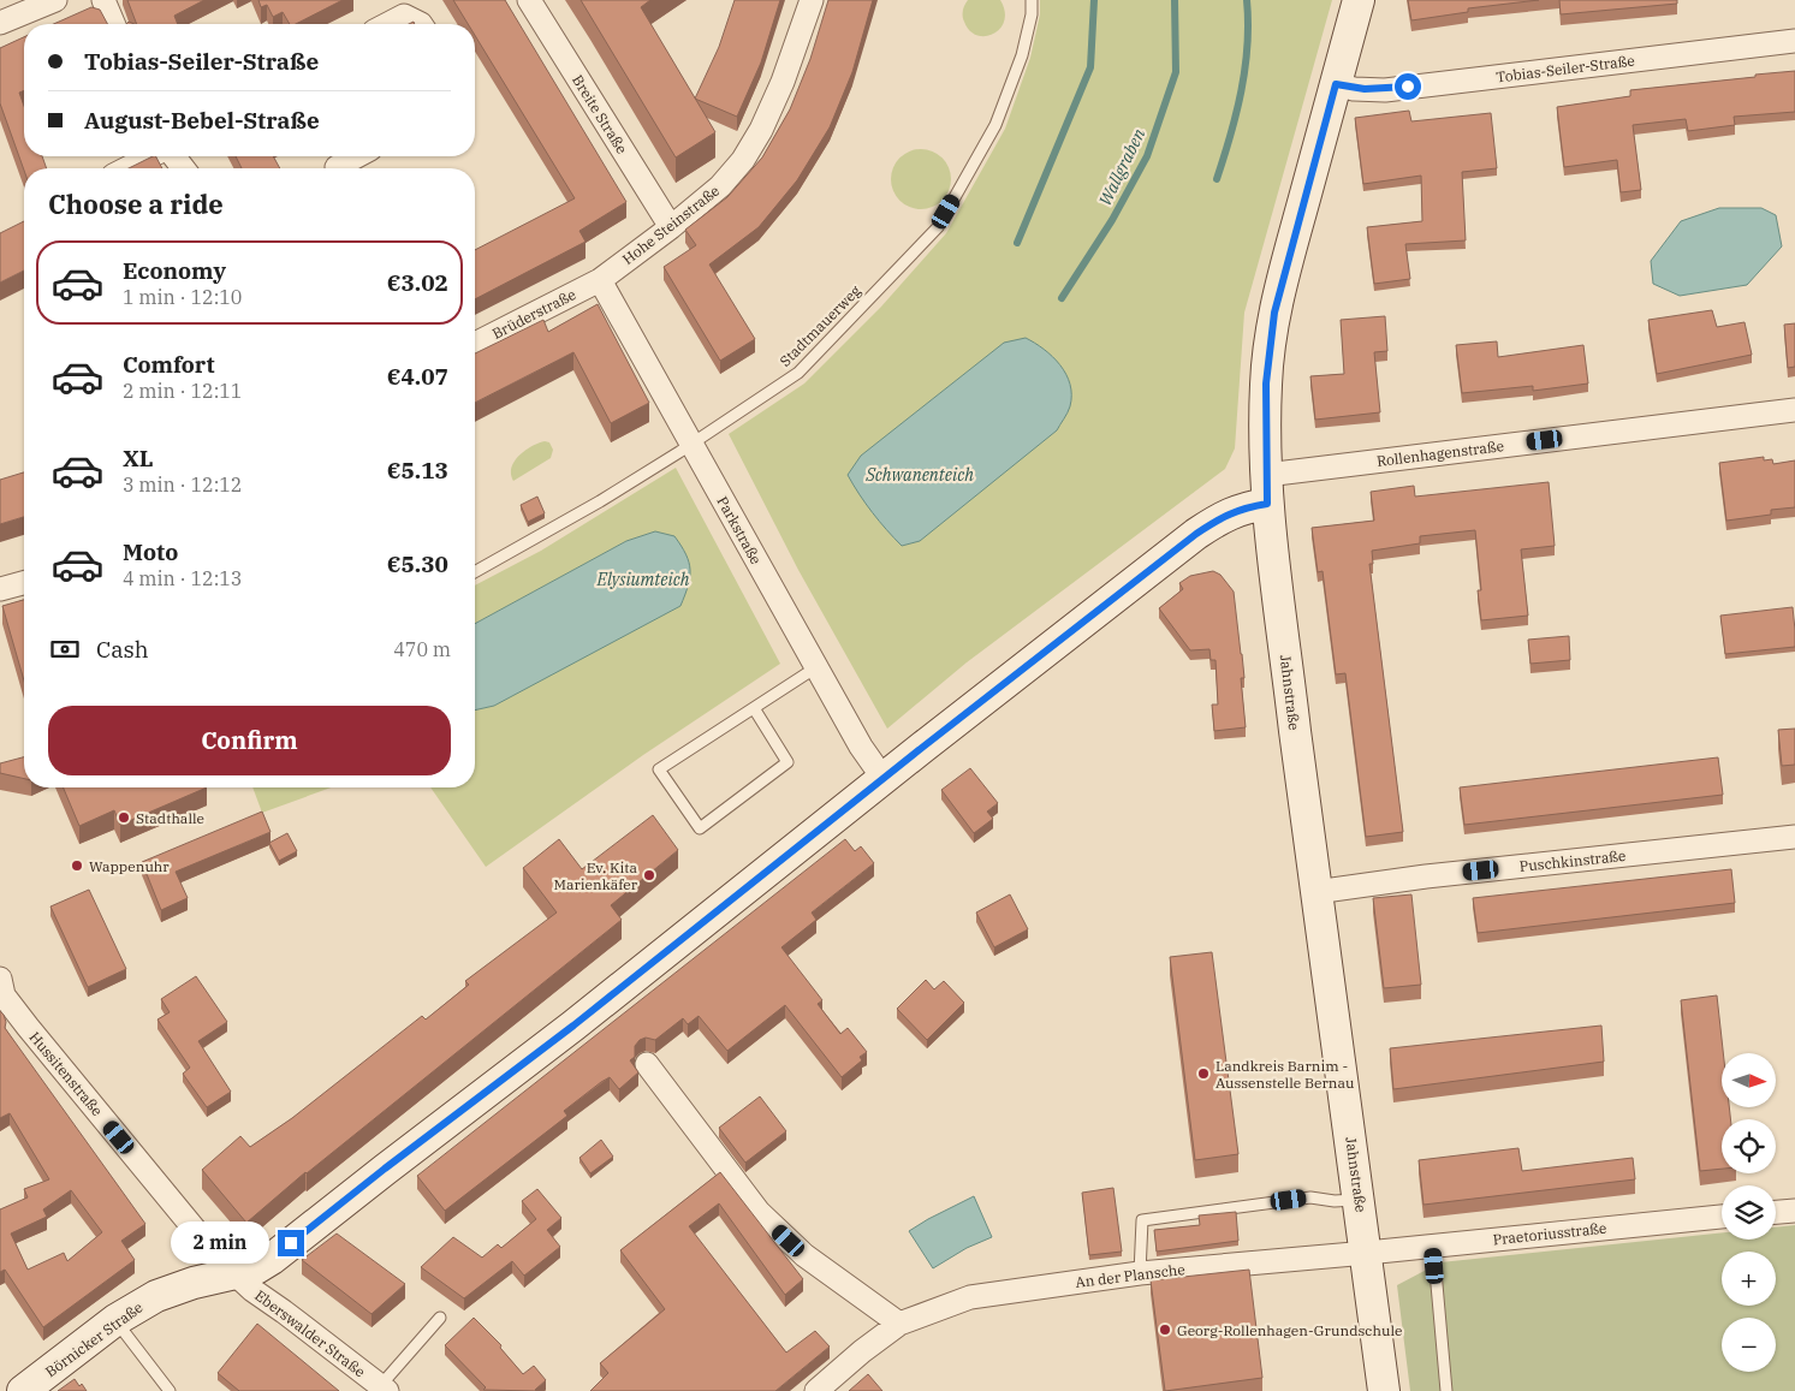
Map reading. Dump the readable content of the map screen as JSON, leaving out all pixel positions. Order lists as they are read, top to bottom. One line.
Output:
{"streets":{"main road":["Jahnstraße","Börnicker Straße"],"street":["Tobias-Seiler-Straße","Breite Straße","Hohe Steinstraße","Brüderstraße","Rollenhagenstraße","Parkstraße","Puschkinstraße","Hussitenstraße","Praetoriusstraße","An der Plansche","Eberswalder Straße"],"lane":["Stadtmauerweg"]},"crossings":[["Tobias-Seiler-Straße","Jahnstraße"],["Breite Straße","Hohe Steinstraße"],["Hohe Steinstraße","Brüderstraße"],["Hohe Steinstraße","Parkstraße"],["Brüderstraße","Parkstraße"],["Stadtmauerweg","Parkstraße"],["Rollenhagenstraße","Jahnstraße"],["Rollenhagenstraße","Börnicker Straße"],["Parkstraße","Börnicker Straße"],["Jahnstraße","Puschkinstraße"],["Jahnstraße","Praetoriusstraße"],["Jahnstraße","An der Plansche"],["Jahnstraße","Börnicker Straße"],["Hussitenstraße","Eberswalder Straße"],["Hussitenstraße","Börnicker Straße"],["Praetoriusstraße","An der Plansche"],["Eberswalder Straße","Börnicker Straße"]],"water":["Wallgraben","Schwanenteich","Elysiumteich"],"places":["Stadthalle","Wappenuhr","Ev. Kita Marienkäfer","Landkreis Barnim - Aussenstelle Bernau","Georg-Rollenhagen-Grundschule"],"north":"right","page":{"banner":["Tobias-Seiler-Straße","August-Bebel-Straße"],"heading":"Choose a ride","list":[{"name":"Economy","note":"1 min · 12:10","value":"€3.02"},{"name":"Comfort","note":"2 min · 12:11","value":"€4.07"},{"name":"XL","note":"3 min · 12:12","value":"€5.13"},{"name":"Moto","note":"4 min · 12:13","value":"€5.30"}],"pay":["Cash","470 m"],"buttons":"Confirm","map_buttons":["+","−"],"bubble":"2 min"}}
